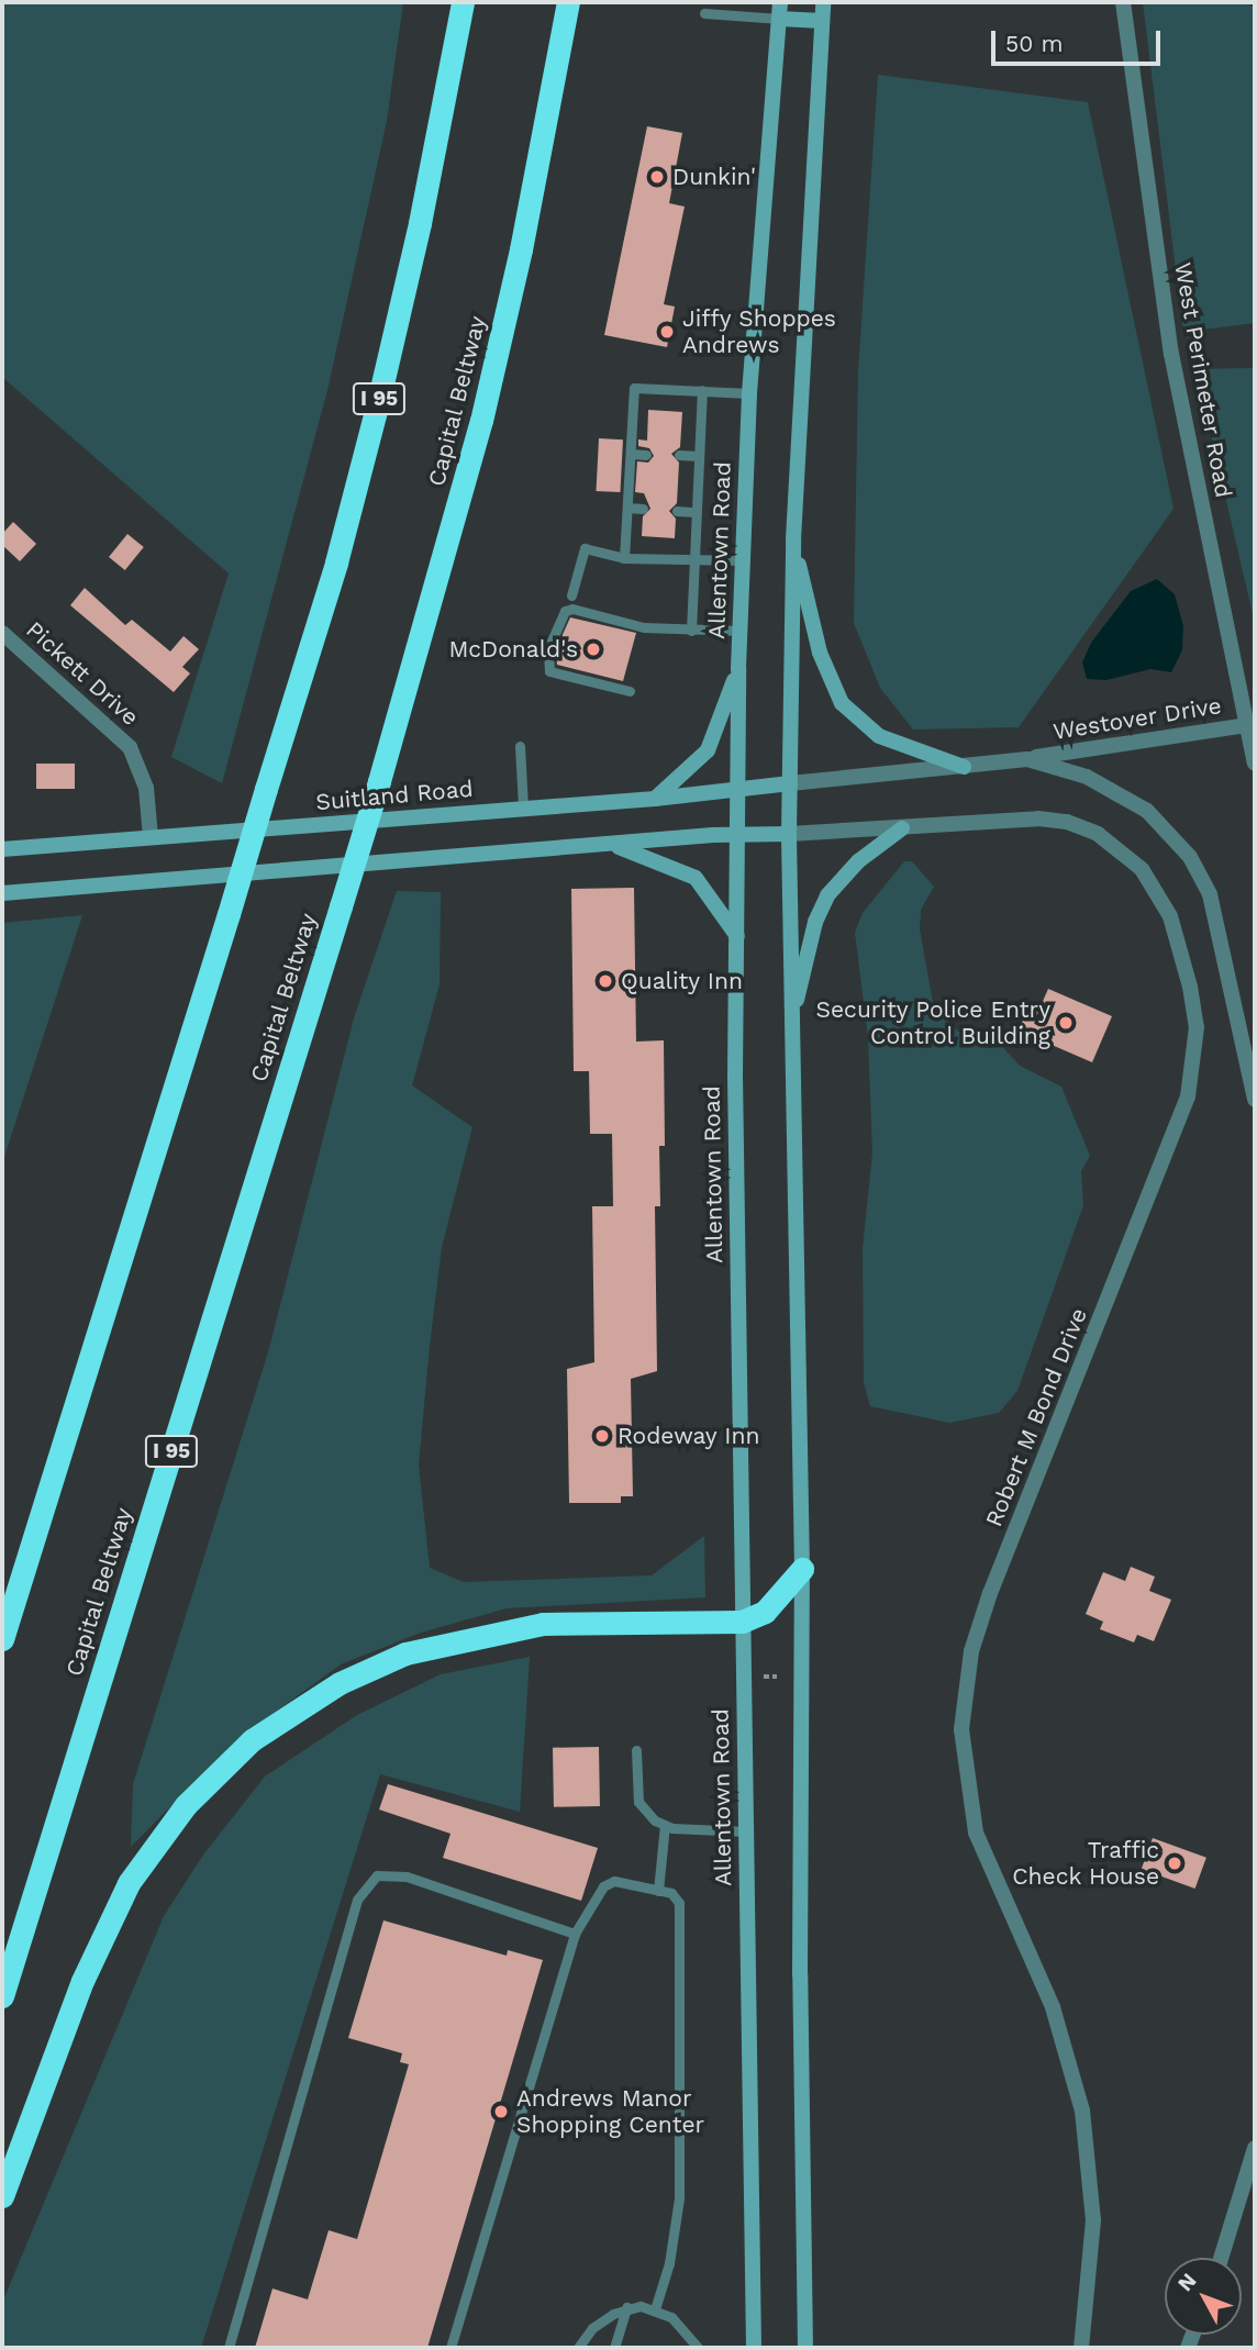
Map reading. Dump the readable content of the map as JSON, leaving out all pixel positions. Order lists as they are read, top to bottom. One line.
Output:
{"streets":{"highway":["I 95","Capital Beltway"],"main road":["Allentown Road","Suitland Road"],"street":["West Perimeter Road","Pickett Drive","Westover Drive","Robert M Bond Drive"]},"crossings":[["West Perimeter Road","Westover Drive"],["Allentown Road","Suitland Road"],["Pickett Drive","Suitland Road"]],"places":["Dunkin'","Jiffy Shoppes Andrews","McDonald's","Quality Inn","Security Police Entry Control Building","Rodeway Inn","Traffic Check House","Andrews Manor Shopping Center"],"scale_bar":"50 m","north":"top left"}
